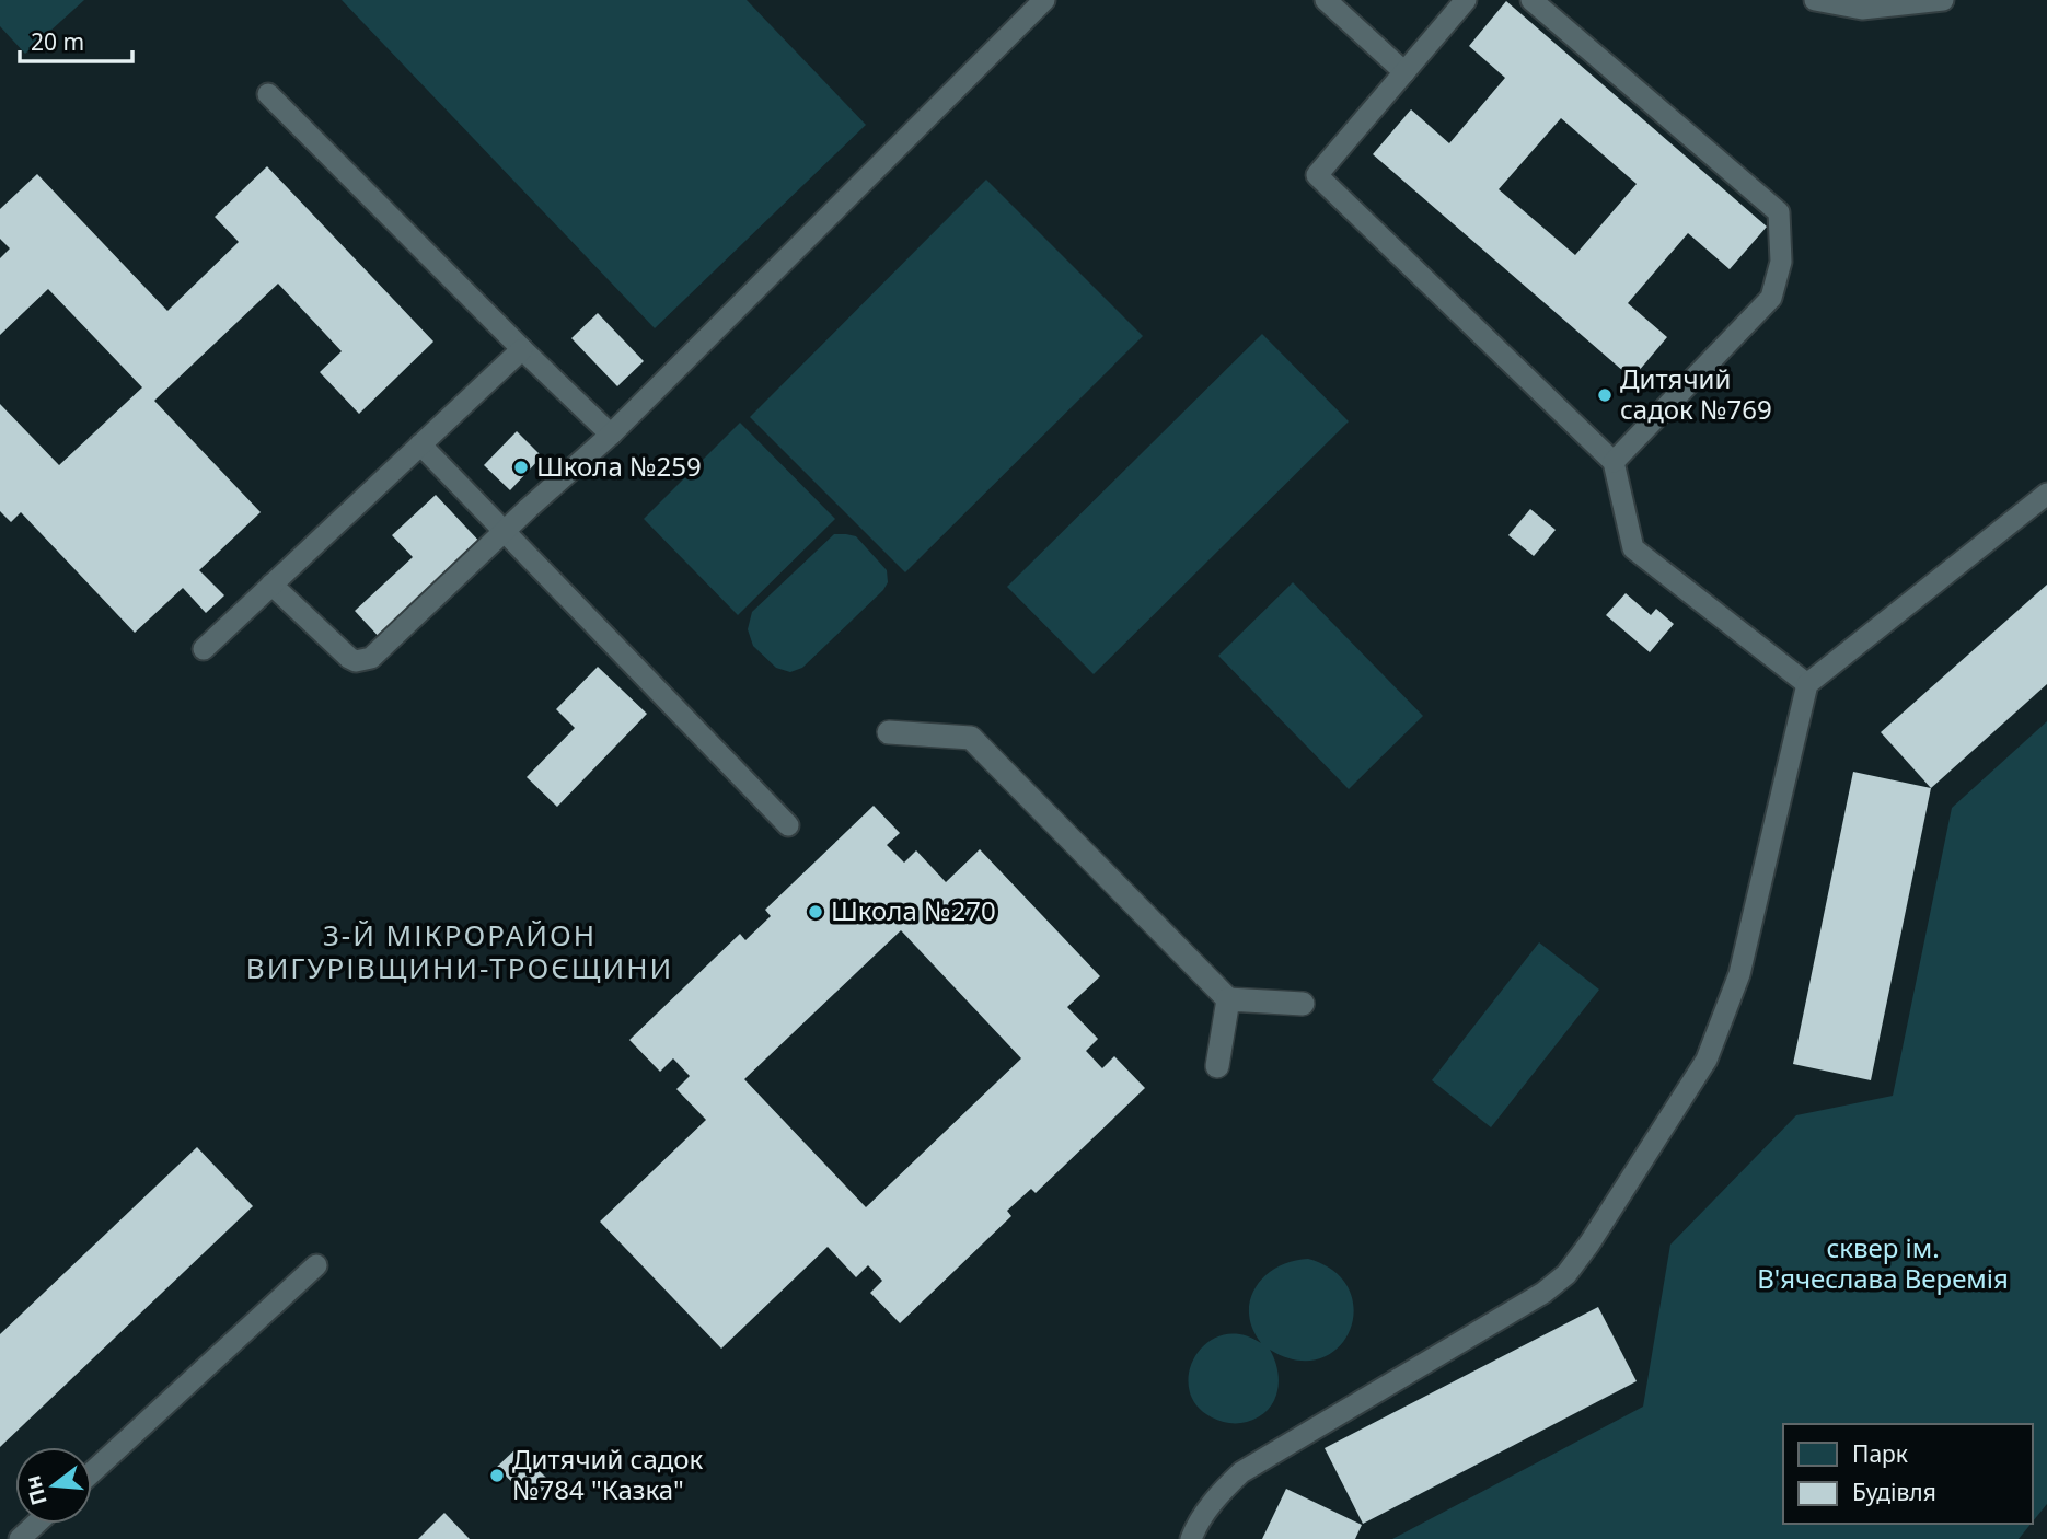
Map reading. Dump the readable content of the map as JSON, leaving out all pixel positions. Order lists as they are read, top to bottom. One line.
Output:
{"districts":["3-Й МІКРОРАЙОН ВИГУРІВЩИНИ-ТРОЄЩИНИ"],"parks":["сквер ім. В'ячеслава Веремія"],"places":["Дитячий садок №769","Школа №259","Школа №270","Дитячий садок №784 \"Казка\""],"legend":["Парк","Будівля"],"scale_bar":"20 m","north":"left"}
